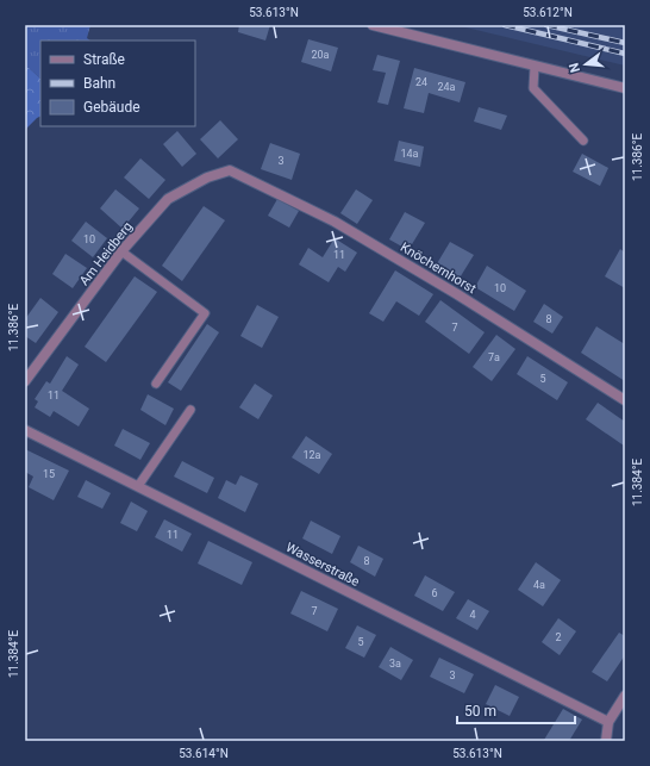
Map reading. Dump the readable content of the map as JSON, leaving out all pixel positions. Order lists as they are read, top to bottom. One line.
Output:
{"streets":{"street":["Am Heidberg","Knöchernhorst","Wasserstraße"]},"crossings":[["Am Heidberg","Knöchernhorst"]],"house_numbers":["20a","24","24a","14a","3","10","11","10","8","7","7a","5","11","12a","15","11","8","4a","6","7","4","2","5","3a","3"],"legend":["Straße","Bahn","Gebäude"],"scale_bar":"50 m","north":"left","coordinates":["53.613°N","53.612°N","11.386°E","11.384°E","53.614°N"]}
